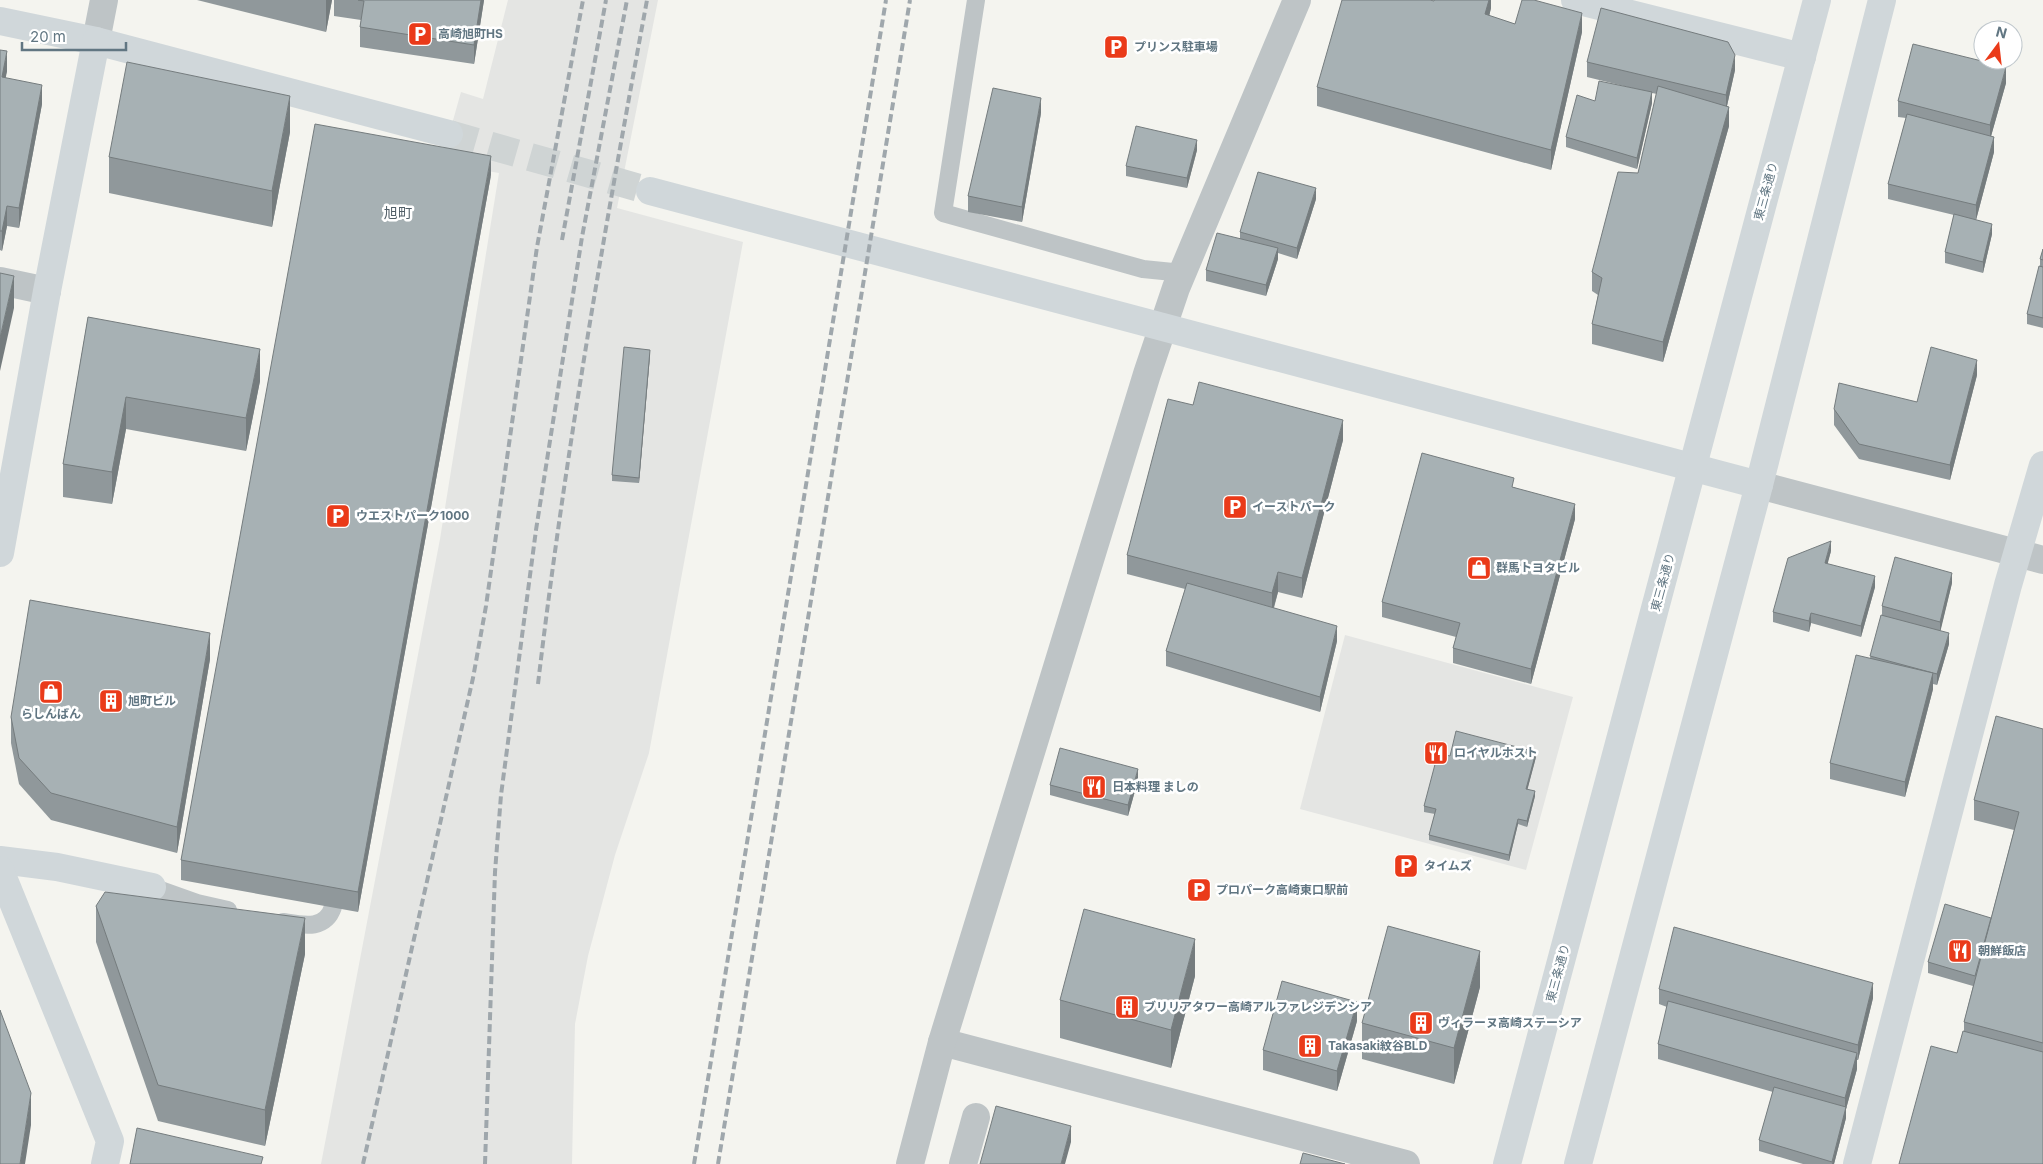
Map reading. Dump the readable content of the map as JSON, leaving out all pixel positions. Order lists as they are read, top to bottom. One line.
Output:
{"streets":{"main road":["東三条通り"]},"districts":["旭町"],"places":{"parking":["高崎旭町HS","プリンス駐車場","イーストパーク","ウエストパーク1000","タイムズ","プロパーク高崎東口駅前"],"shop":["群馬トヨタビル","らしんばん"],"building":["旭町ビル","ブリリアタワー高崎アルファレジデンシア","ヴィラーヌ高崎ステーシア","Takasaki紋谷BLD"],"restaurant":["ロイヤルホスト","日本料理 ましの","朝鮮飯店"]},"scale_bar":"20 m","north":"top"}
